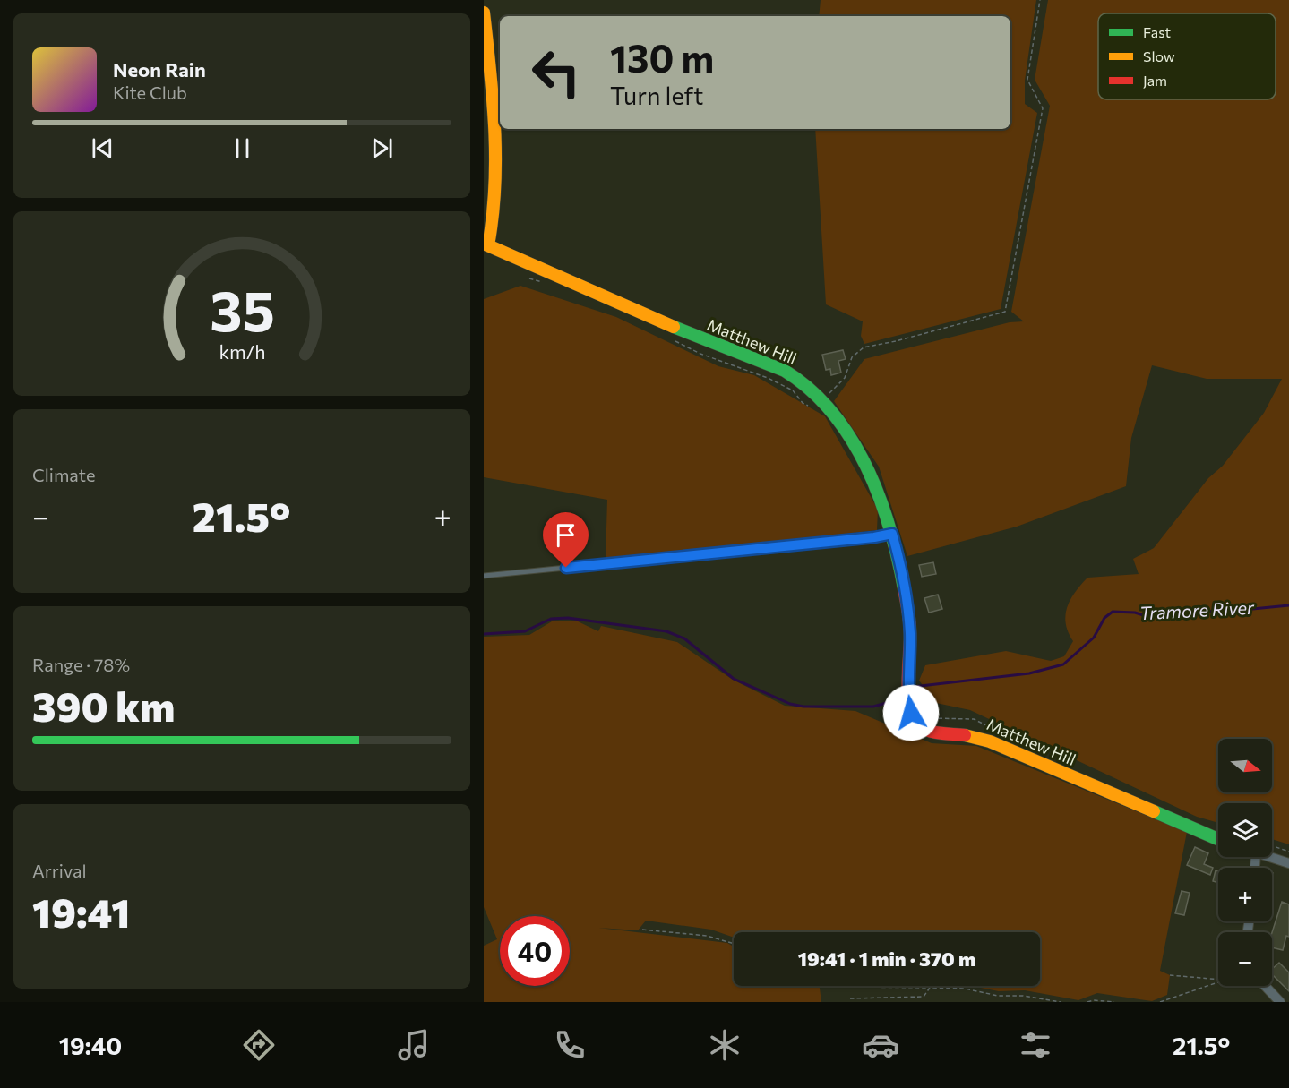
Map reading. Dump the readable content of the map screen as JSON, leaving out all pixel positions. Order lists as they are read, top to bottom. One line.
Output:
{"streets":{"street":["Matthew Hill"]},"water":["Tramore River"],"legend":["Fast","Slow","Jam"],"north":"right","page":{"turn":["130 m","Turn left"],"song":["Neon Rain","Kite Club"],"tile":["Climate",["Range · 78%","390 km"],["Arrival","19:41"]],"heat":["−","21.5°","+"],"map_buttons":["+","−"],"limit":"40","trip":"19:41 · 1 min · 370 m","tabs":["19:40","21.5°"],"gauge":["35","km/h"]}}
